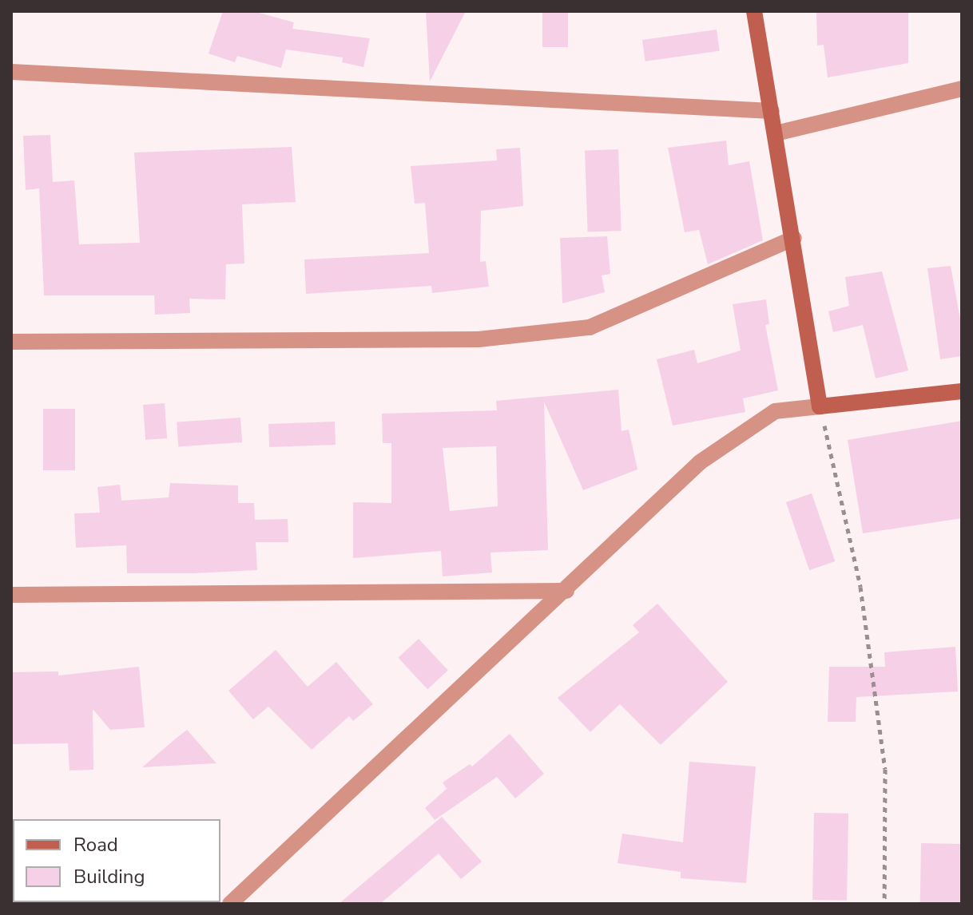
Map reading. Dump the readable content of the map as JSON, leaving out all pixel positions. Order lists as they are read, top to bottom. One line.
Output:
{"legend":["Road","Building"]}
